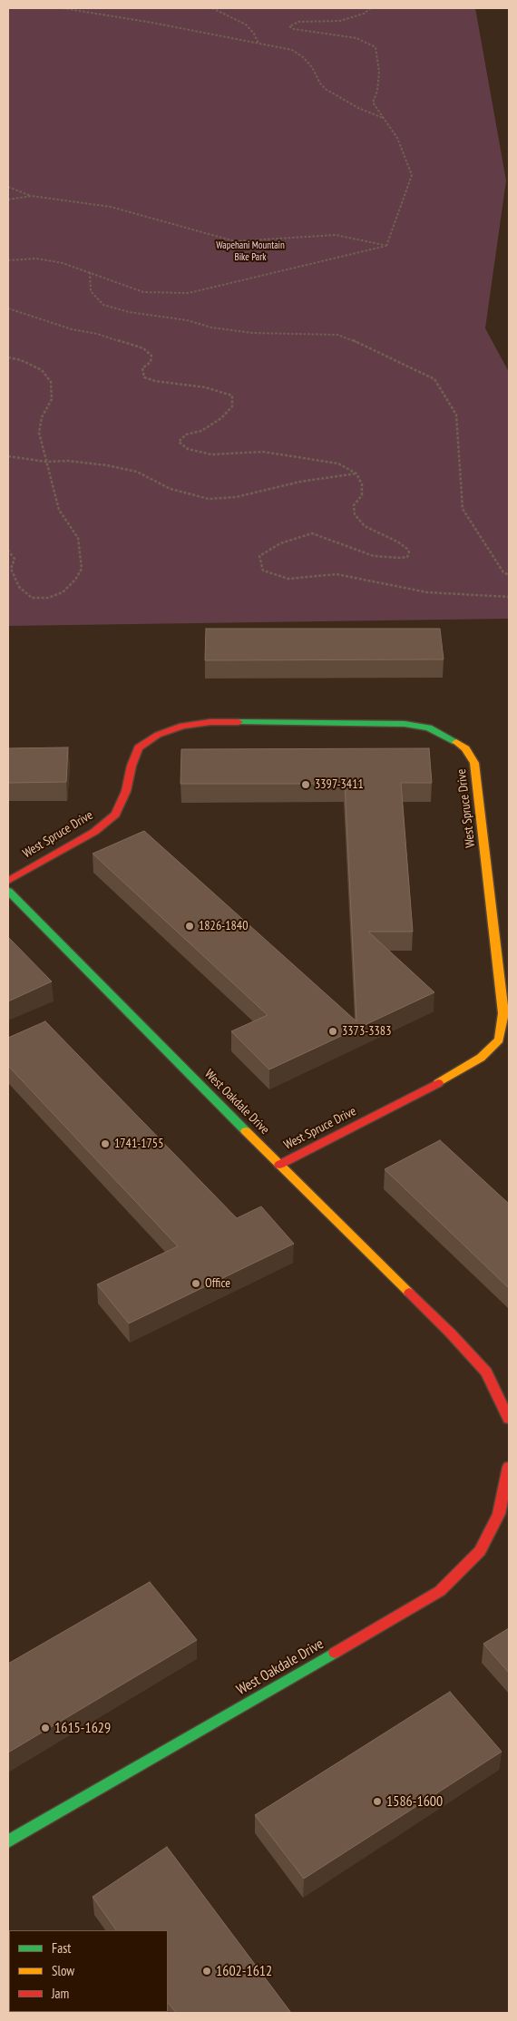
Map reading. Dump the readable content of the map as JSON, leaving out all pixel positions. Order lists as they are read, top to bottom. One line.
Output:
{"streets":{"street":["West Spruce Drive","West Oakdale Drive"]},"crossings":[["West Spruce Drive","West Oakdale Drive"]],"parks":["Wapehani Mountain Bike Park"],"places":["3397-3411","1826-1840","3373-3383","1741-1755","Office","1615-1629","1586-1600","1602-1612"],"legend":["Fast","Slow","Jam"]}
